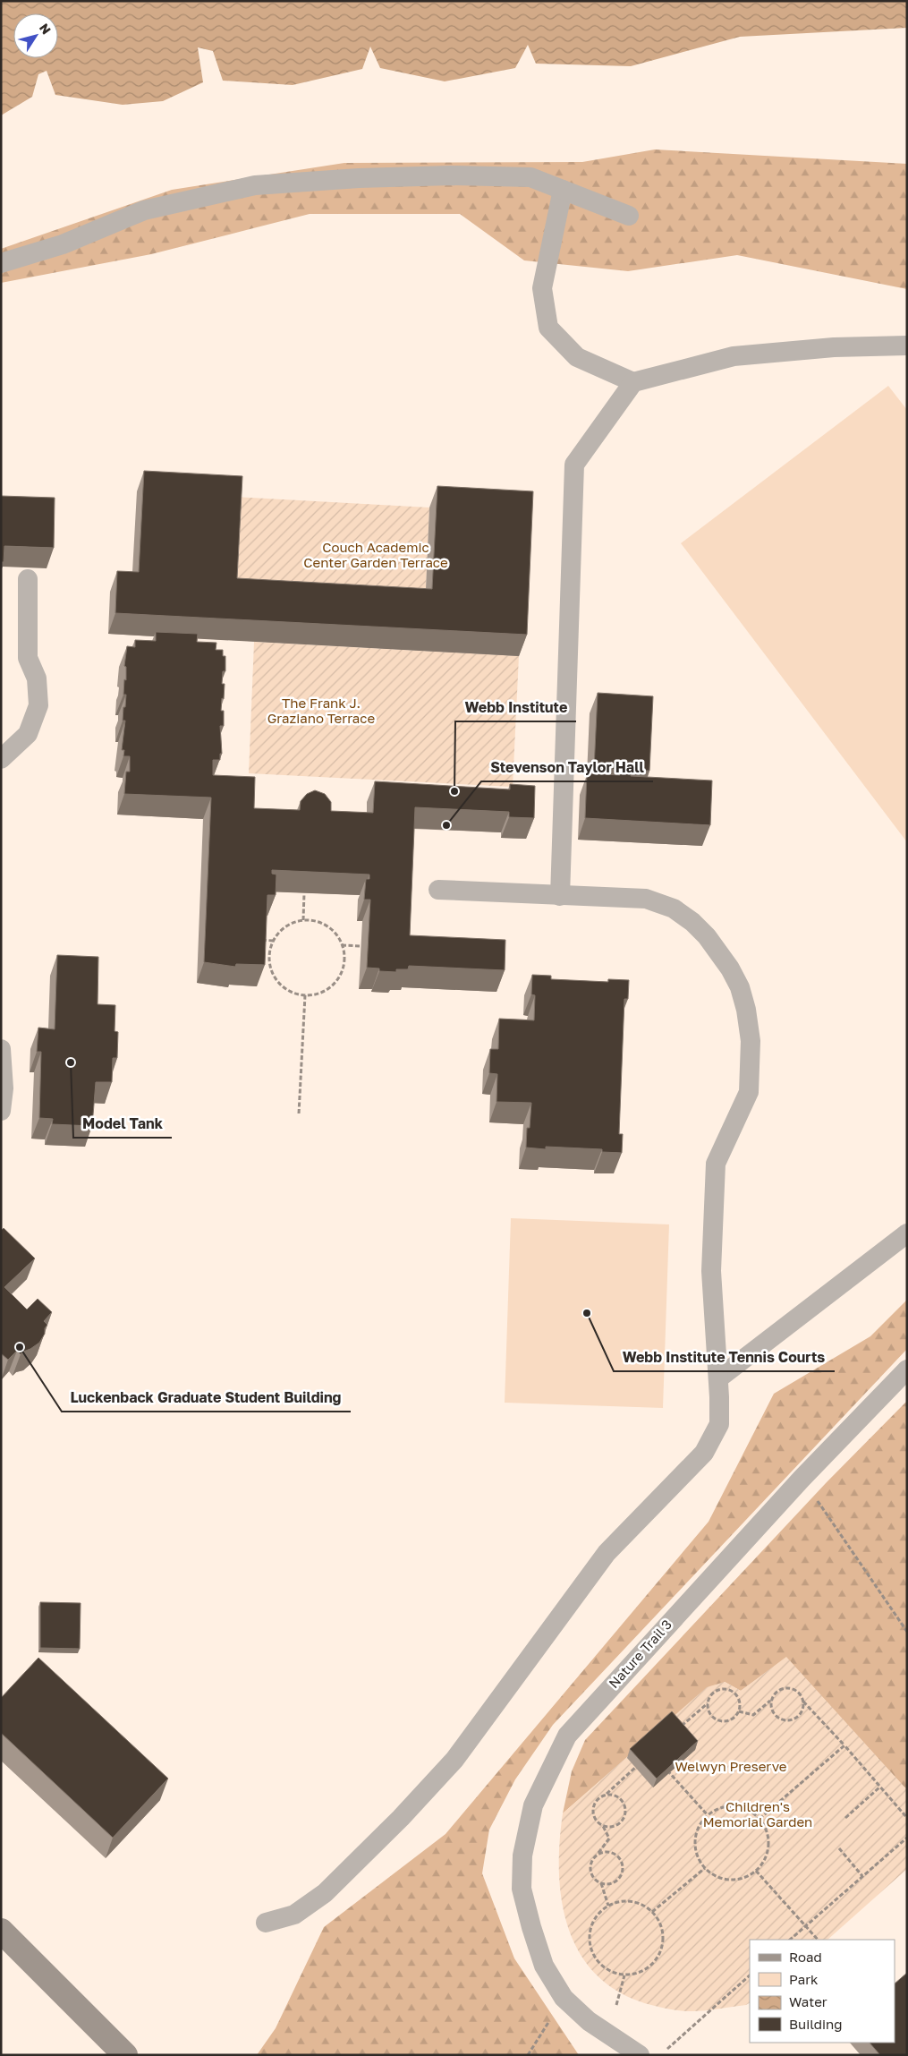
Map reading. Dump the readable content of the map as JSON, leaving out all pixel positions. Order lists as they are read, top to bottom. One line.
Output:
{"streets":{"lane":["Nature Trail 3"]},"parks":["Couch Academic Center Garden Terrace","The Frank J. Graziano Terrace","Welwyn Preserve","Children's Memorial Garden"],"places":["Webb Institute","Stevenson Taylor Hall","Model Tank","Webb Institute Tennis Courts","Luckenback Graduate Student Building"],"legend":["Road","Park","Water","Building"],"north":"top right"}
